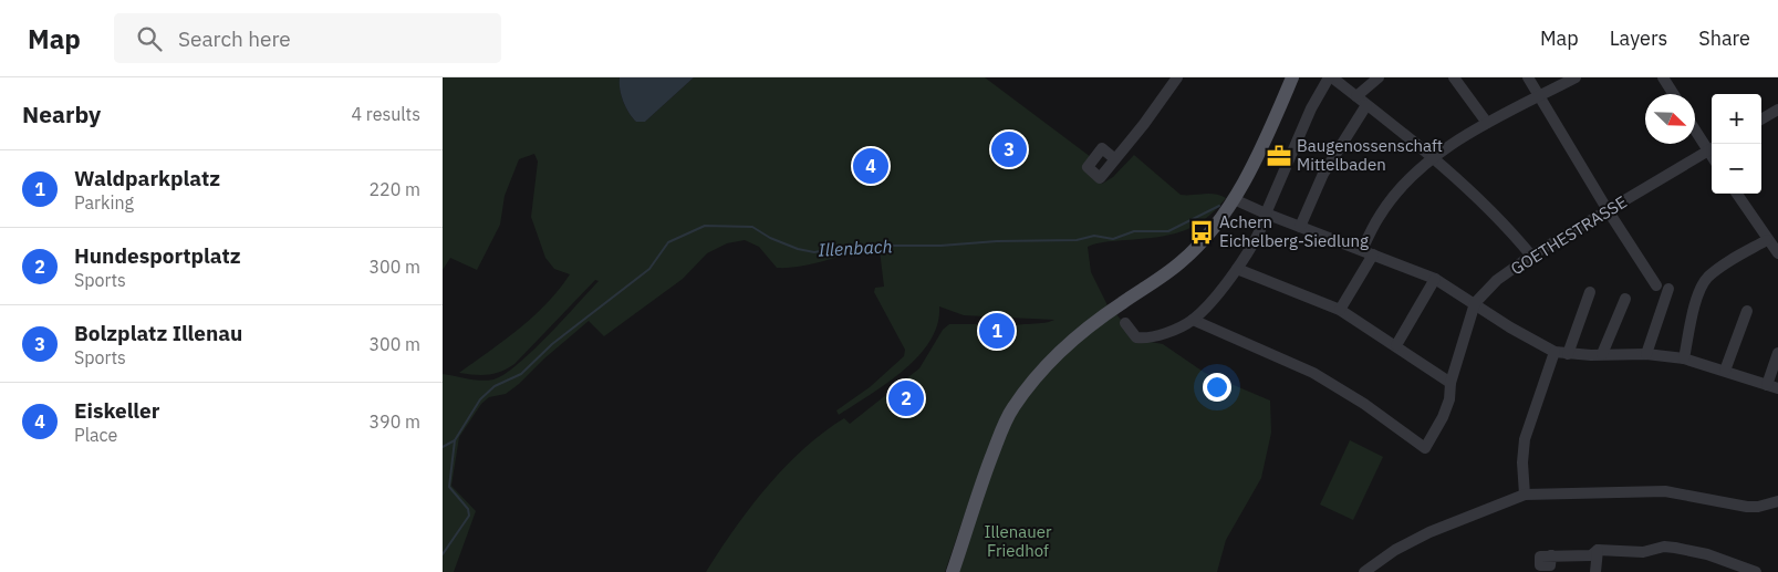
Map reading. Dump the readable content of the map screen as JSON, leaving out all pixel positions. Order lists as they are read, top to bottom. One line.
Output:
{"streets":{"street":["GOETHESTRASSE"]},"water":["Illenbach"],"parks":["Illenauer Friedhof"],"places":{"office":["Baugenossenschaft Mittelbaden"],"bus stop":["Achern Eichelberg-Siedlung"]},"north":"bottom right","page":{"header":"Map","search":"Search here","nav":["Map","Layers","Share"],"heading":["Nearby","4 results"],"map_buttons":["+","−"],"pins":["3","4","1","2"],"list":[{"mark":"1","name":"Waldparkplatz","note":"Parking","value":"220 m"},{"mark":"2","name":"Hundesportplatz","note":"Sports","value":"300 m"},{"mark":"3","name":"Bolzplatz Illenau","note":"Sports","value":"300 m"},{"mark":"4","name":"Eiskeller","note":"Place","value":"390 m"}]}}
